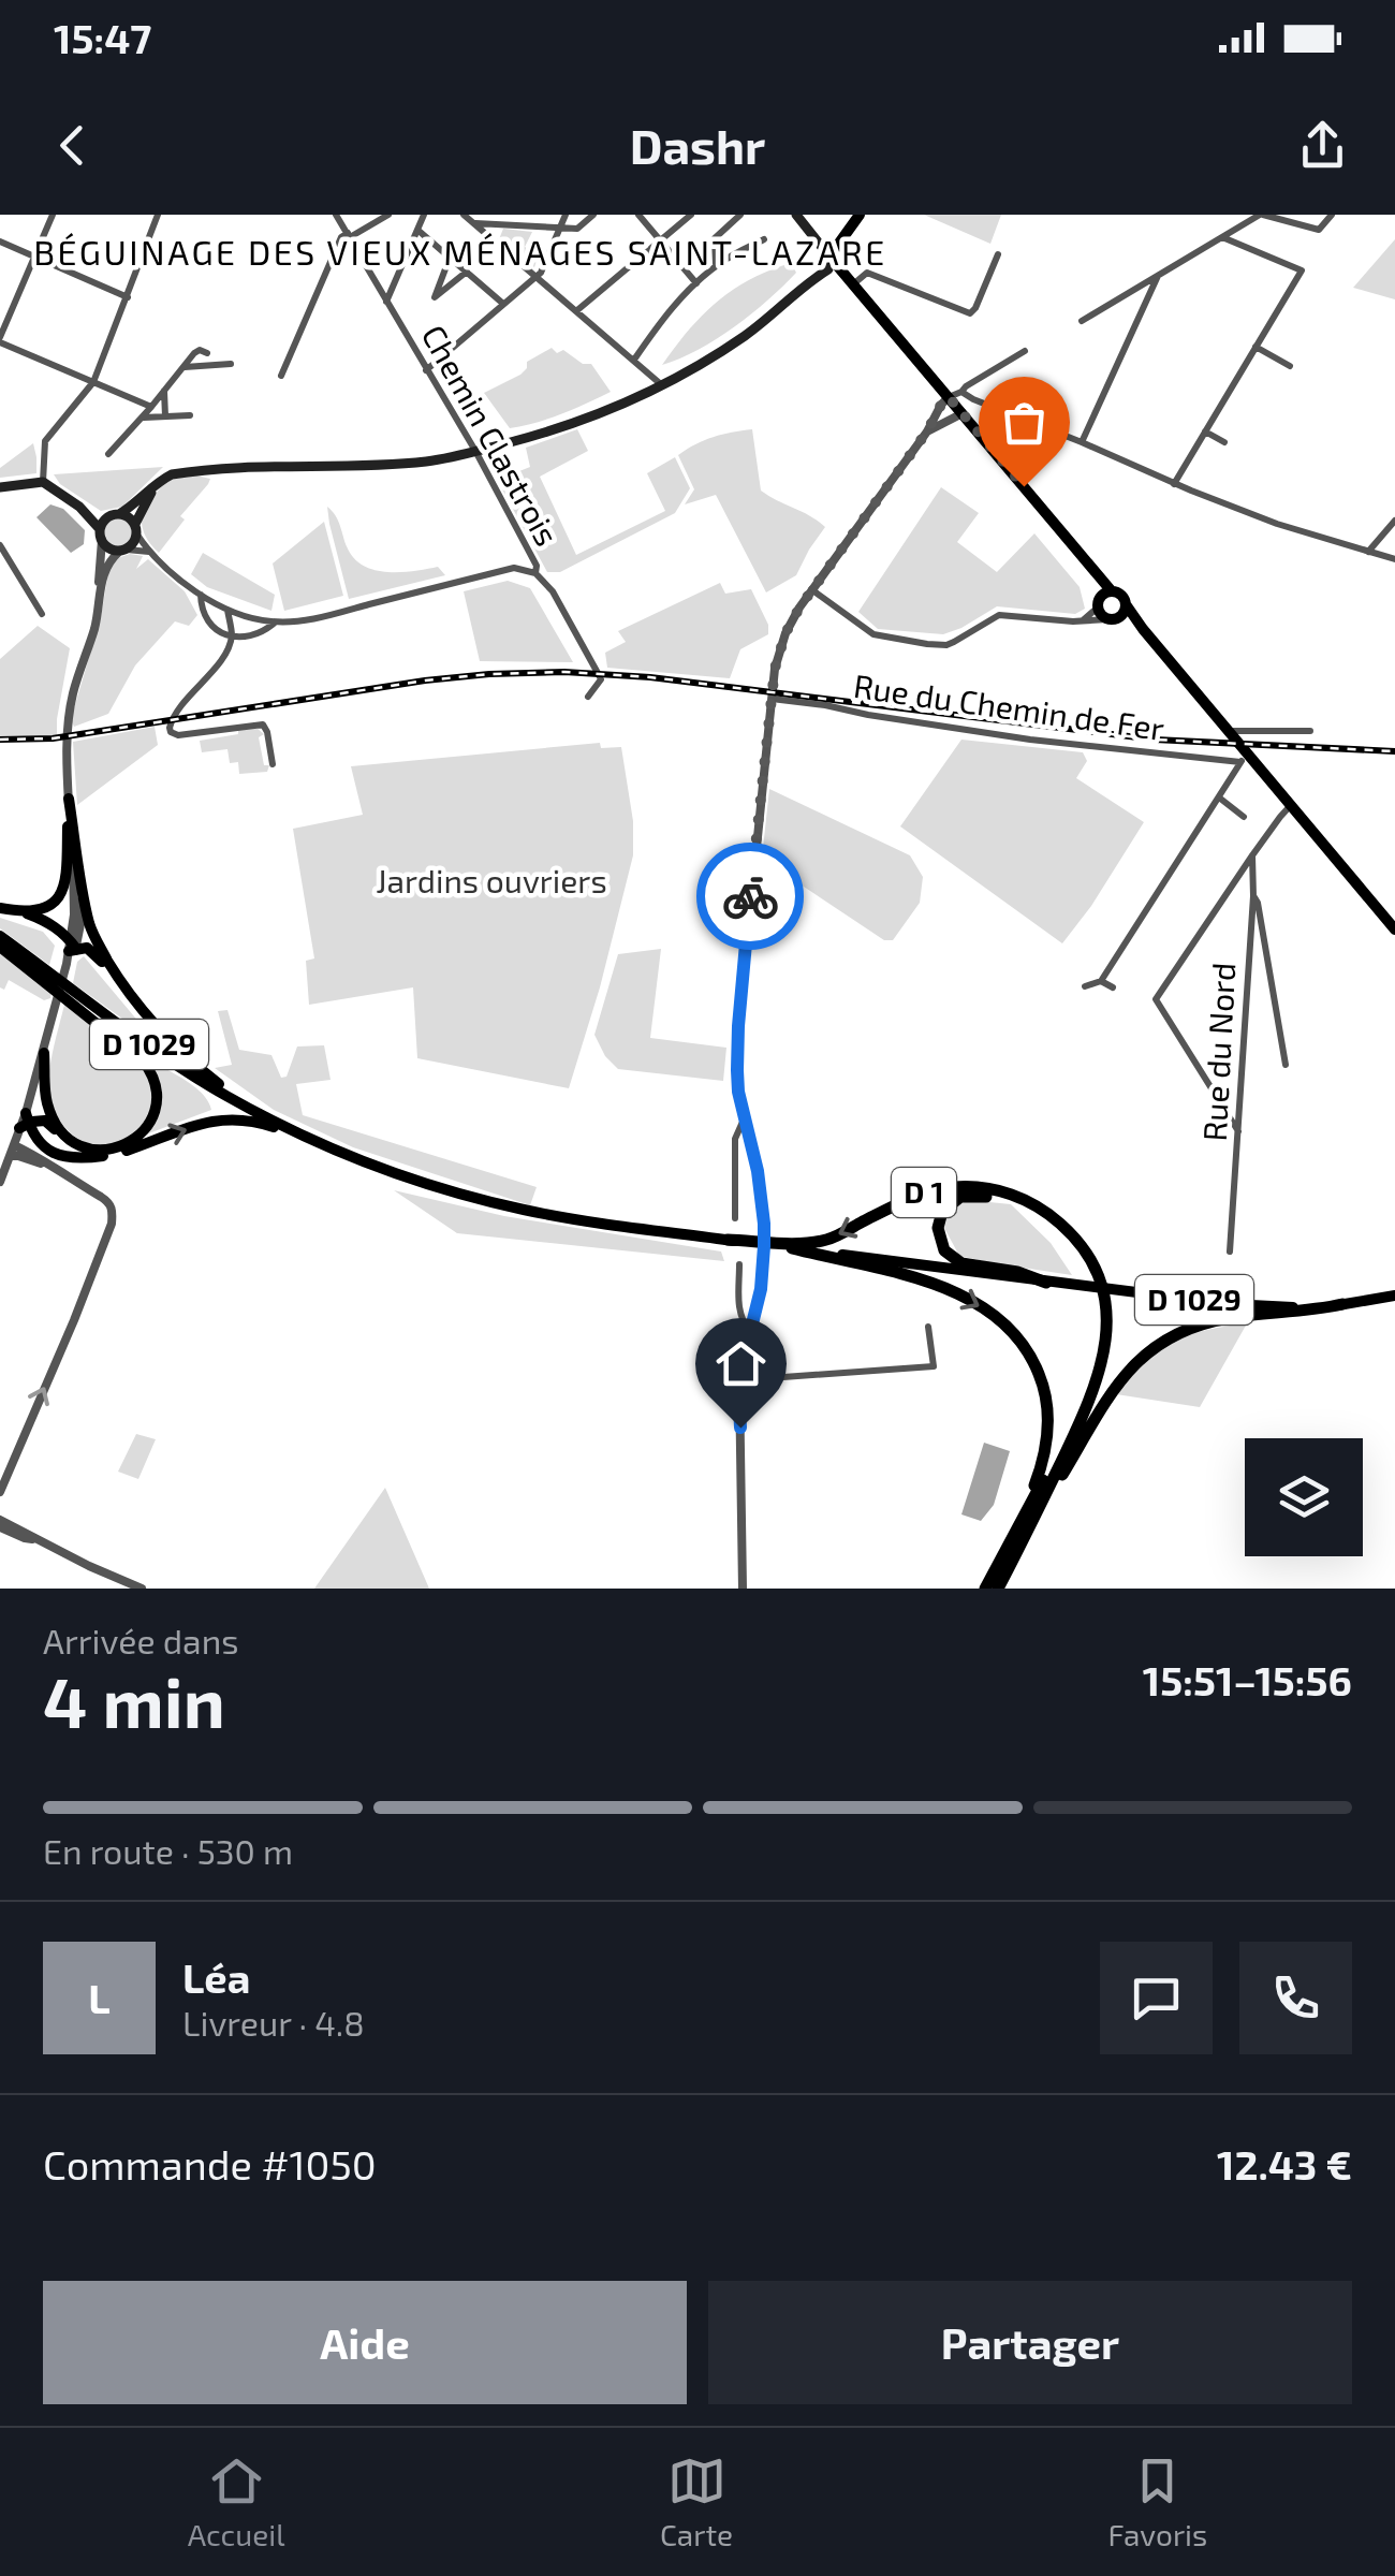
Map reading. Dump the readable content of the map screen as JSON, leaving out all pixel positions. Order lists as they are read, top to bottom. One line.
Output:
{"streets":{"highway":["D 1"],"main road":["D 1029"],"street":["Chemin Clastrois","Rue du Chemin de Fer","Rue du Nord"]},"crossings":[["D 1029","D 1"]],"districts":["BÉGUINAGE DES VIEUX MÉNAGES SAINT-LAZARE"],"parks":["Jardins ouvriers"],"page":{"status":"15:47","header":"Dashr","heading":["4 min","Arrivée dans","15:51–15:56"],"panel":["Léa","Livreur · 4.8","Commande #1050","12.43 €"],"bar":"En route · 530 m","round":"L","buttons":["Aide","Partager"],"tabs":["Accueil","Carte","Favoris"]}}
